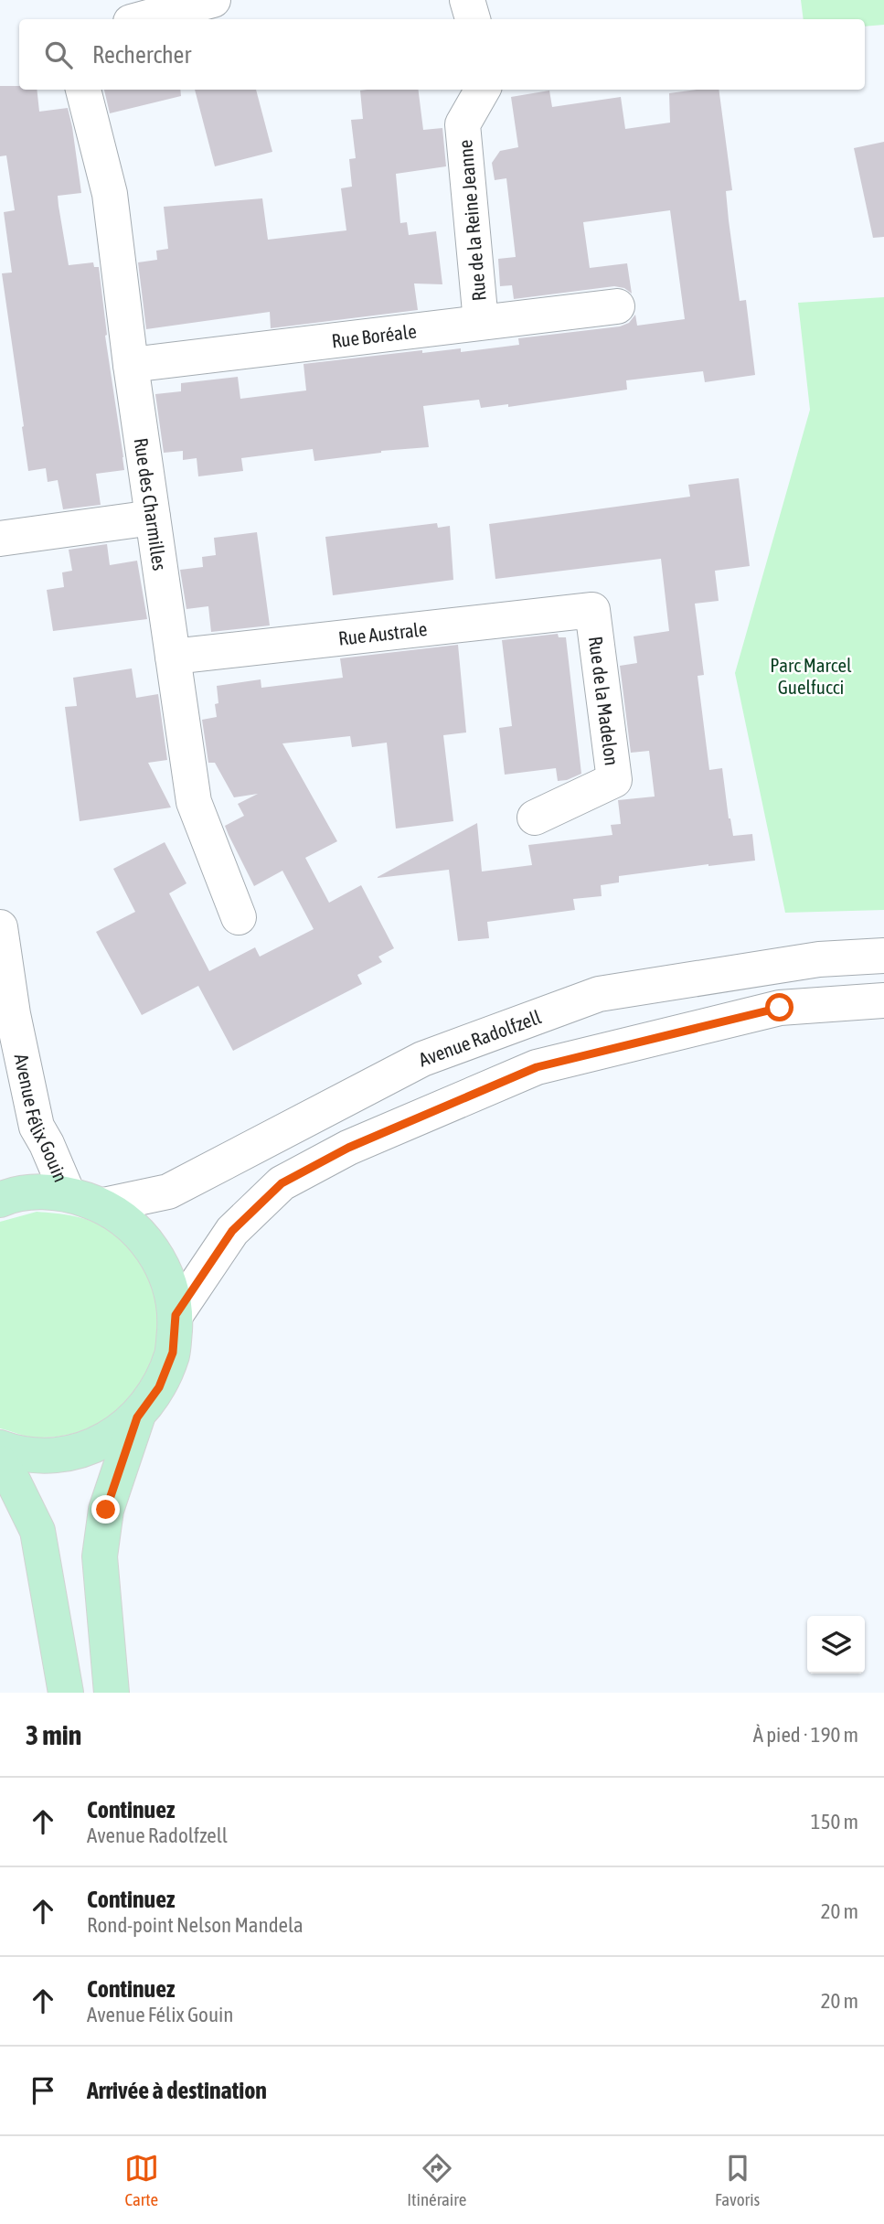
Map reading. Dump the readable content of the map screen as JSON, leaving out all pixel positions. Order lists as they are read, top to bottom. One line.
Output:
{"streets":{"street":["Rue de la Reine Jeanne","Rue Boréale","Rue des Charmilles","Rue Australe","Rue de la Madelon","Avenue Radolfzell","Avenue Félix Gouin"]},"crossings":[["Rue de la Reine Jeanne","Rue Boréale"],["Rue Boréale","Rue des Charmilles"],["Rue des Charmilles","Rue Australe"],["Rue Australe","Rue de la Madelon"]],"parks":["Parc Marcel Guelfucci"],"page":{"search":"Rechercher","heading":["3 min","À pied · 190 m"],"list":[["Continuez","Avenue Radolfzell","150 m"],["Continuez","Rond-point Nelson Mandela","20 m"],["Continuez","Avenue Félix Gouin","20 m"],"Arrivée à destination"],"nav":["Carte","Itinéraire","Favoris"]}}
